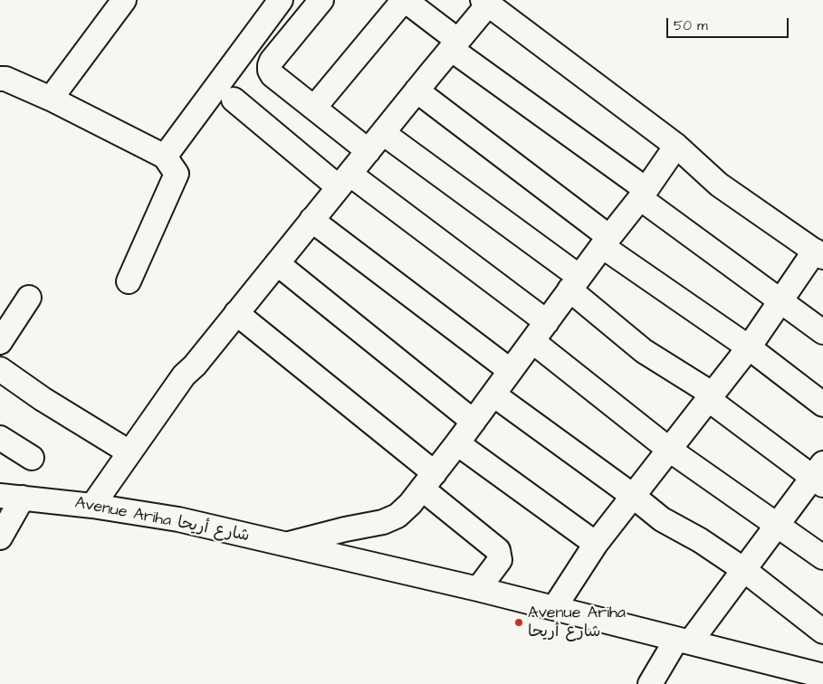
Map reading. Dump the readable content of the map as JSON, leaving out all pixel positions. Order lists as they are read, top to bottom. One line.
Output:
{"streets":{"street":["Avenue Ariha شارع أريحا"]},"places":["Avenue Ariha شارع أريحا"],"scale_bar":"50 m"}
